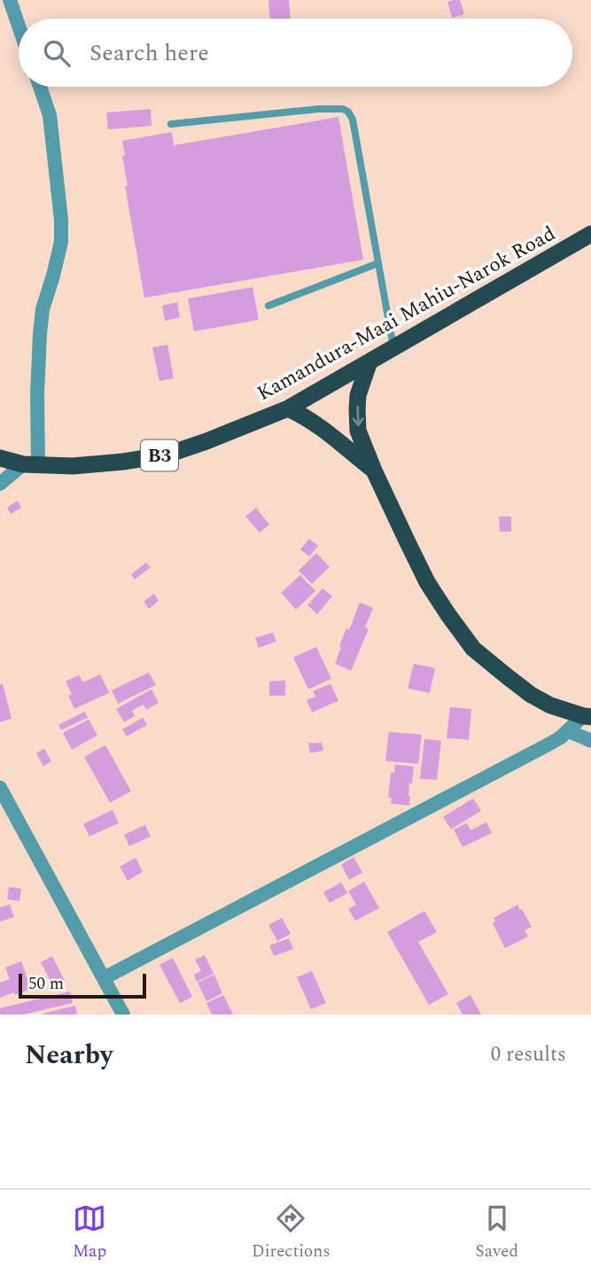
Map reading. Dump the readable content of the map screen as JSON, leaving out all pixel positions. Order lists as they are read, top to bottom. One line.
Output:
{"streets":{"highway":["Kamandura-Maai Mahiu-Narok Road","B3"]},"scale_bar":"50 m","page":{"search":"Search here","scale":"50 m","heading":["Nearby","0 results"],"nav":["Map","Directions","Saved"]}}
